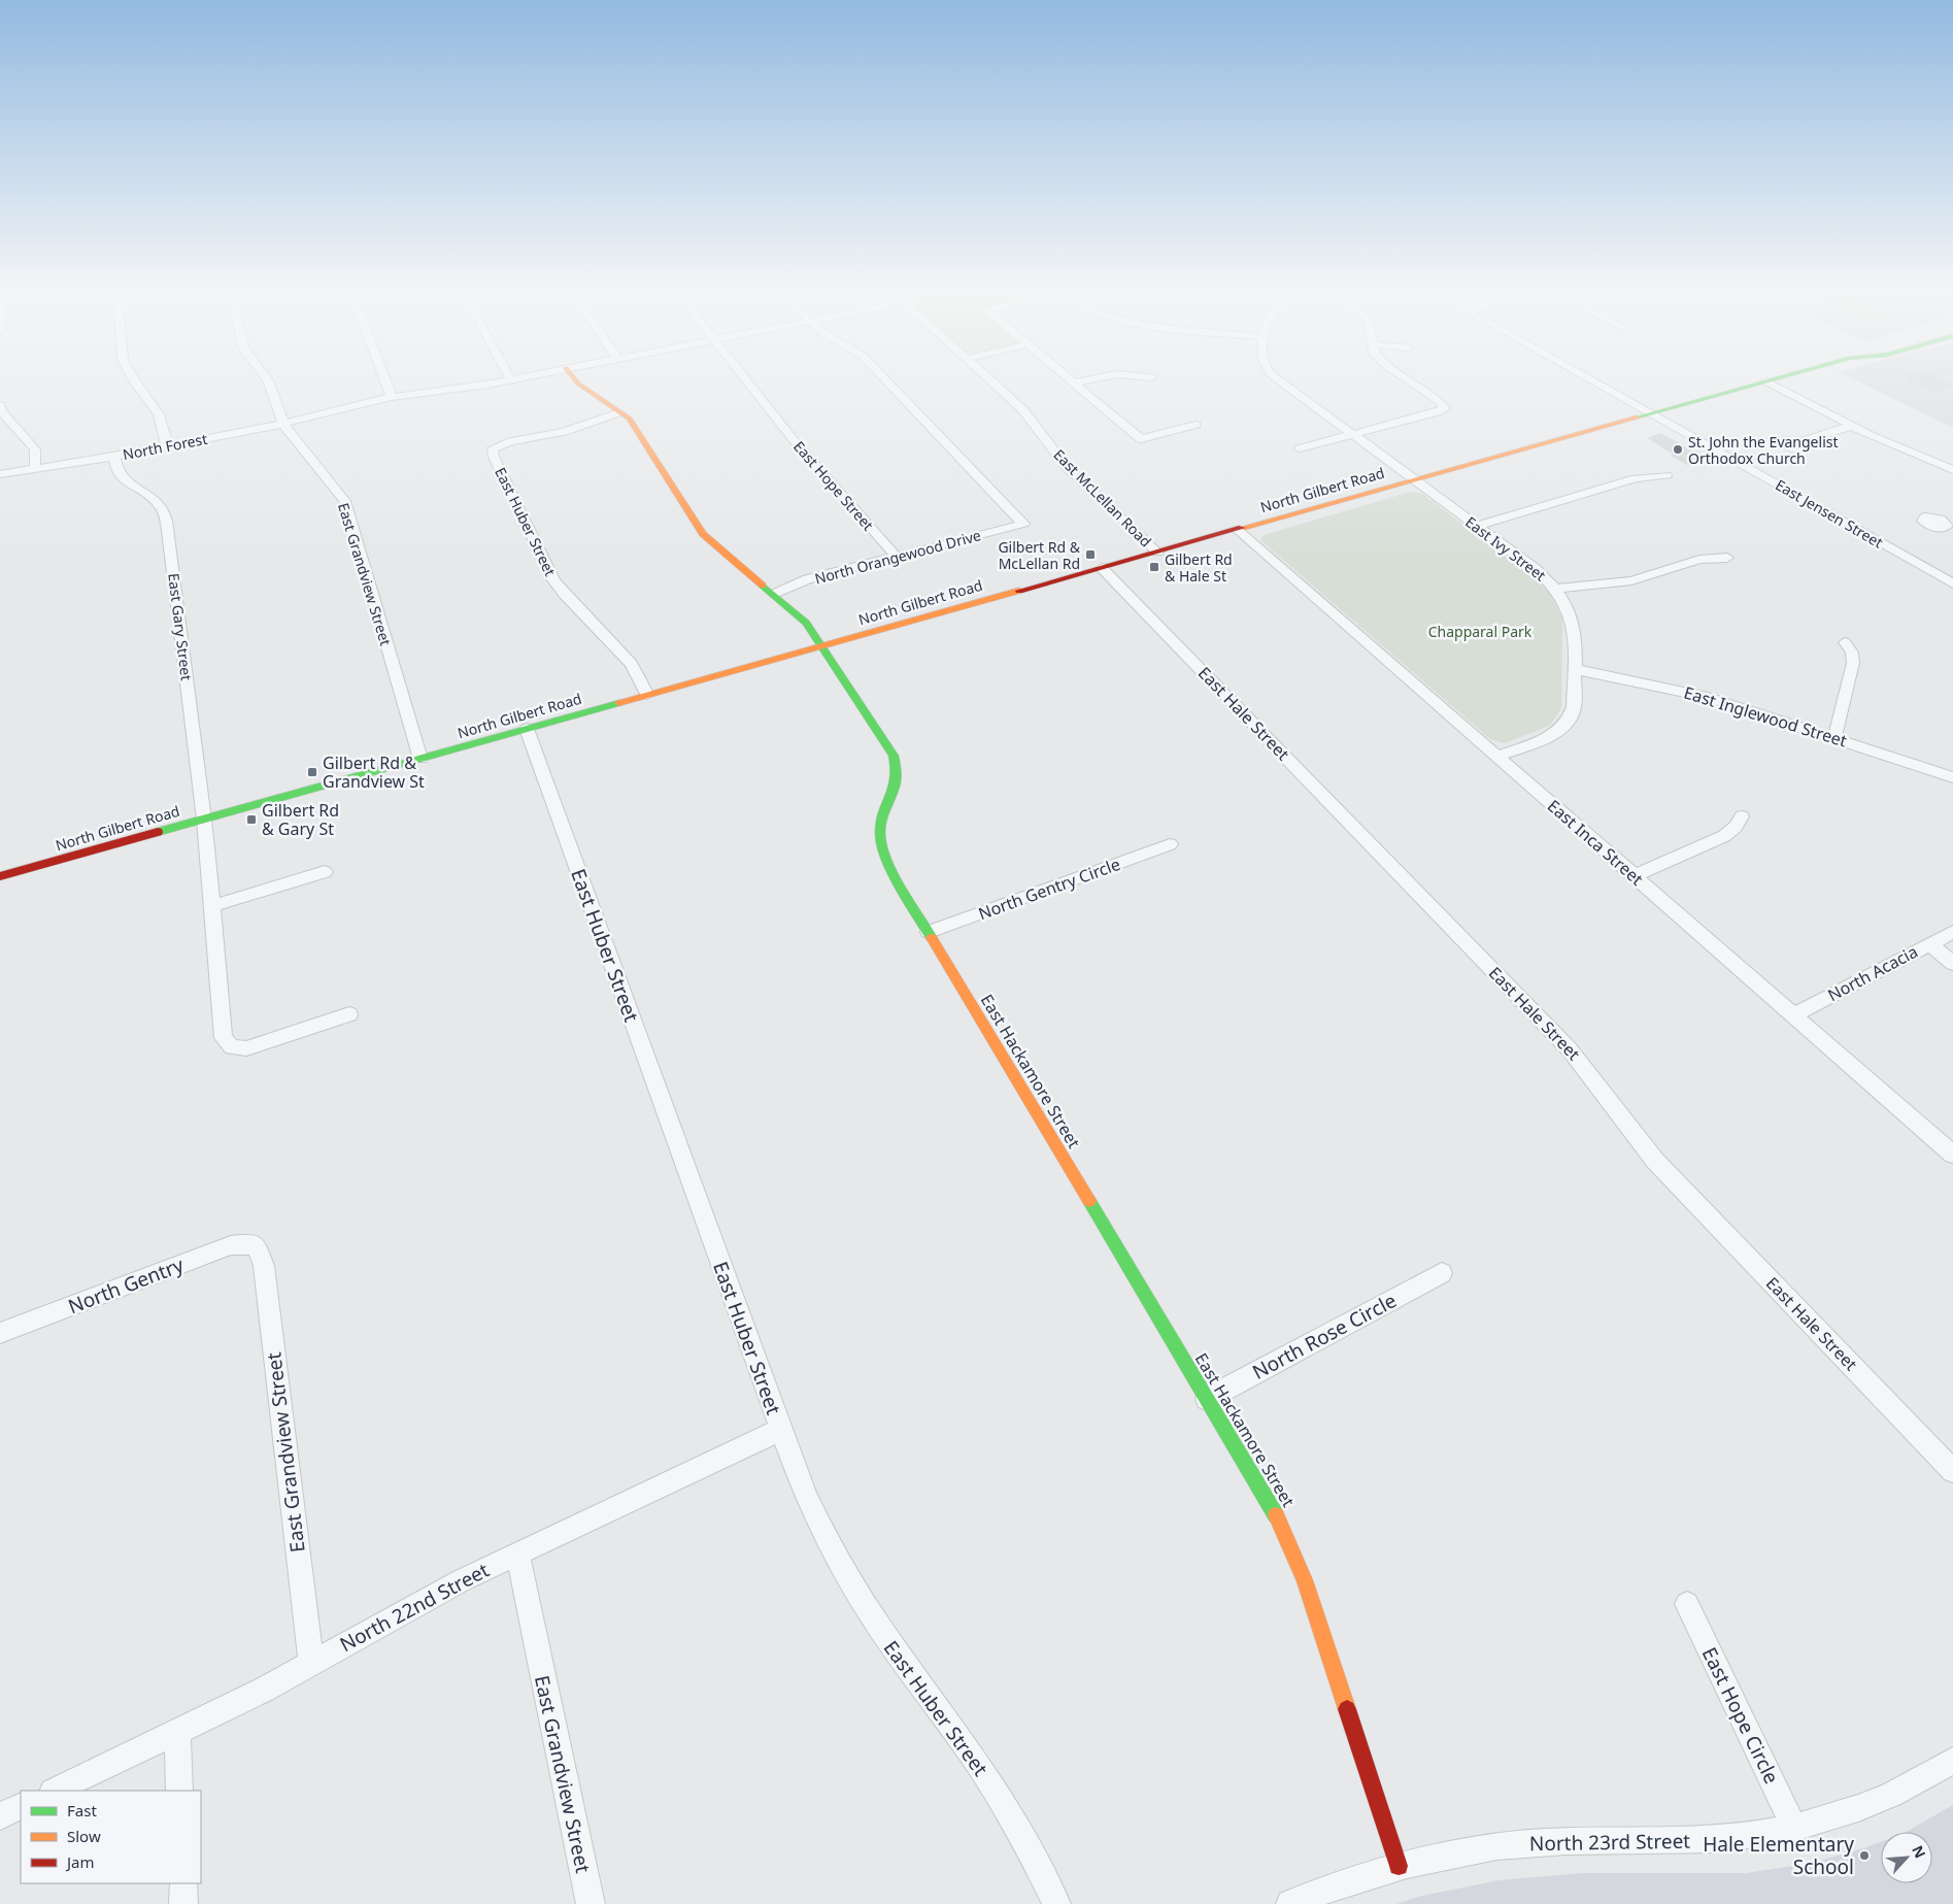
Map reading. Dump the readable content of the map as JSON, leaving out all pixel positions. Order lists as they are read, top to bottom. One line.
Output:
{"streets":{"main road":["North Gilbert Road","East Hackamore Street"],"street":["North Forest","East Hope Street","East McLellan Road","East Jensen Street","East Huber Street","East Ivy Street","North Orangewood Drive","East Grandview Street","East Gary Street","East Hale Street","East Inglewood Street","East Inca Street","North Gentry Circle","North Acacia","North Gentry","North Rose Circle","North 22nd Street","East Hope Circle","North 23rd Street"]},"crossings":[["North Forest","East Grandview Street"],["North Forest","East Gary Street"],["East Hope Street","North Orangewood Drive"],["North Gilbert Road","East McLellan Road"],["North Gilbert Road","East Jensen Street"],["North Gilbert Road","East Huber Street"],["North Gilbert Road","East Ivy Street"],["North Gilbert Road","East Grandview Street"],["North Gilbert Road","East Gary Street"],["North Gilbert Road","East Hale Street"],["North Gilbert Road","East Inca Street"],["North Gilbert Road","East Hackamore Street"],["East Huber Street","East Hackamore Street"],["East Huber Street","North 22nd Street"],["East Ivy Street","East Inglewood Street"],["East Ivy Street","East Inca Street"],["North Orangewood Drive","East Hackamore Street"],["East Grandview Street","North Gentry"],["East Grandview Street","North 22nd Street"],["East Inca Street","North Acacia"],["North Gentry Circle","East Hackamore Street"],["East Hackamore Street","North Rose Circle"],["East Hackamore Street","North 23rd Street"],["East Hope Circle","North 23rd Street"]],"parks":["Chapparal Park"],"places":{"other":["St. John the Evangelist Orthodox Church","Hale Elementary School"],"transit":["Gilbert Rd & McLellan Rd","Gilbert Rd & Hale St","Gilbert Rd & Grandview St","Gilbert Rd & Gary St"]},"legend":["Fast","Slow","Jam"],"north":"top right"}
